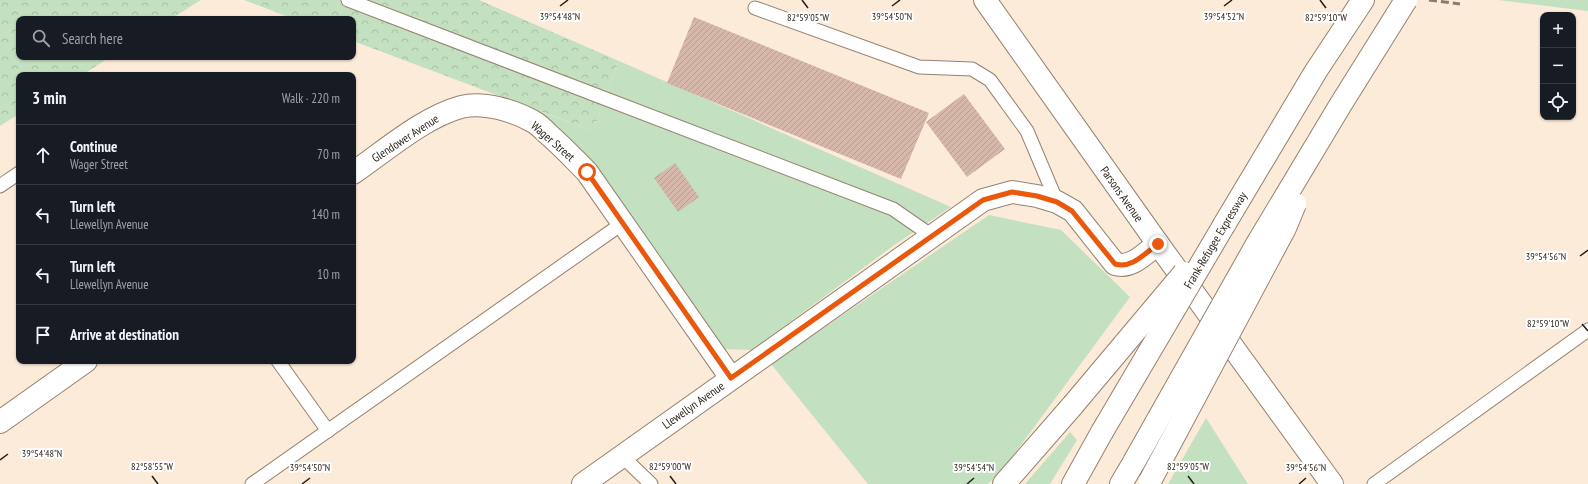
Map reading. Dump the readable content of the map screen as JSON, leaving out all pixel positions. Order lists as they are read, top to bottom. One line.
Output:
{"streets":{"main road":["Glendower Avenue","Wager Street","Parsons Avenue","Frank-Refugee Expressway","Llewellyn Avenue"]},"crossings":[["Glendower Avenue","Wager Street"],["Wager Street","Llewellyn Avenue"],["Parsons Avenue","Llewellyn Avenue"]],"page":{"map_buttons":["+","−"],"search":"Search here","heading":["3 min","Walk · 220 m"],"list":[["Continue","Wager Street","70 m"],["Turn left","Llewellyn Avenue","140 m"],["Turn left","Llewellyn Avenue","10 m"],"Arrive at destination"]},"coordinates":["39°54'48\"N","39°54'50\"N","39°54'52\"N","82°59'05\"W","82°59'10\"W","39°54'56\"N","82°58'55\"W","82°59'00\"W","39°54'54\"N"]}
